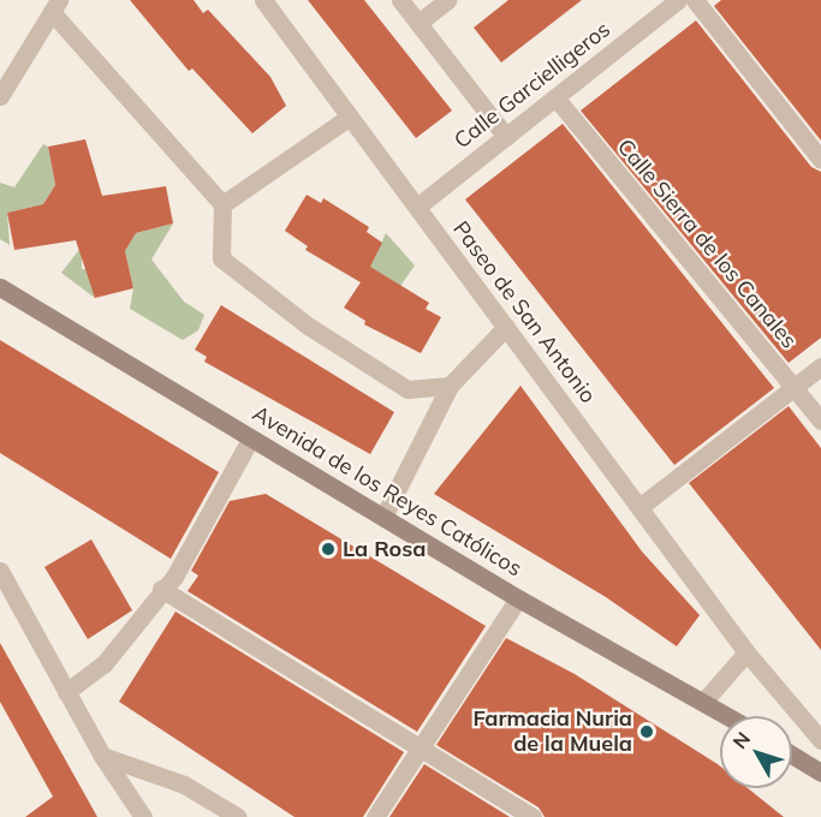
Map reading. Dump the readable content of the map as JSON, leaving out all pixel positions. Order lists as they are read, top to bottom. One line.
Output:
{"streets":{"main road":["Avenida de los Reyes Católicos"],"street":["Calle Garcielligeros","Calle Sierra de los Canales","Paseo de San Antonio"]},"crossings":[["Calle Garcielligeros","Calle Sierra de los Canales"],["Calle Garcielligeros","Paseo de San Antonio"]],"places":["La Rosa","Farmacia Nuria de la Muela"],"north":"top left"}
